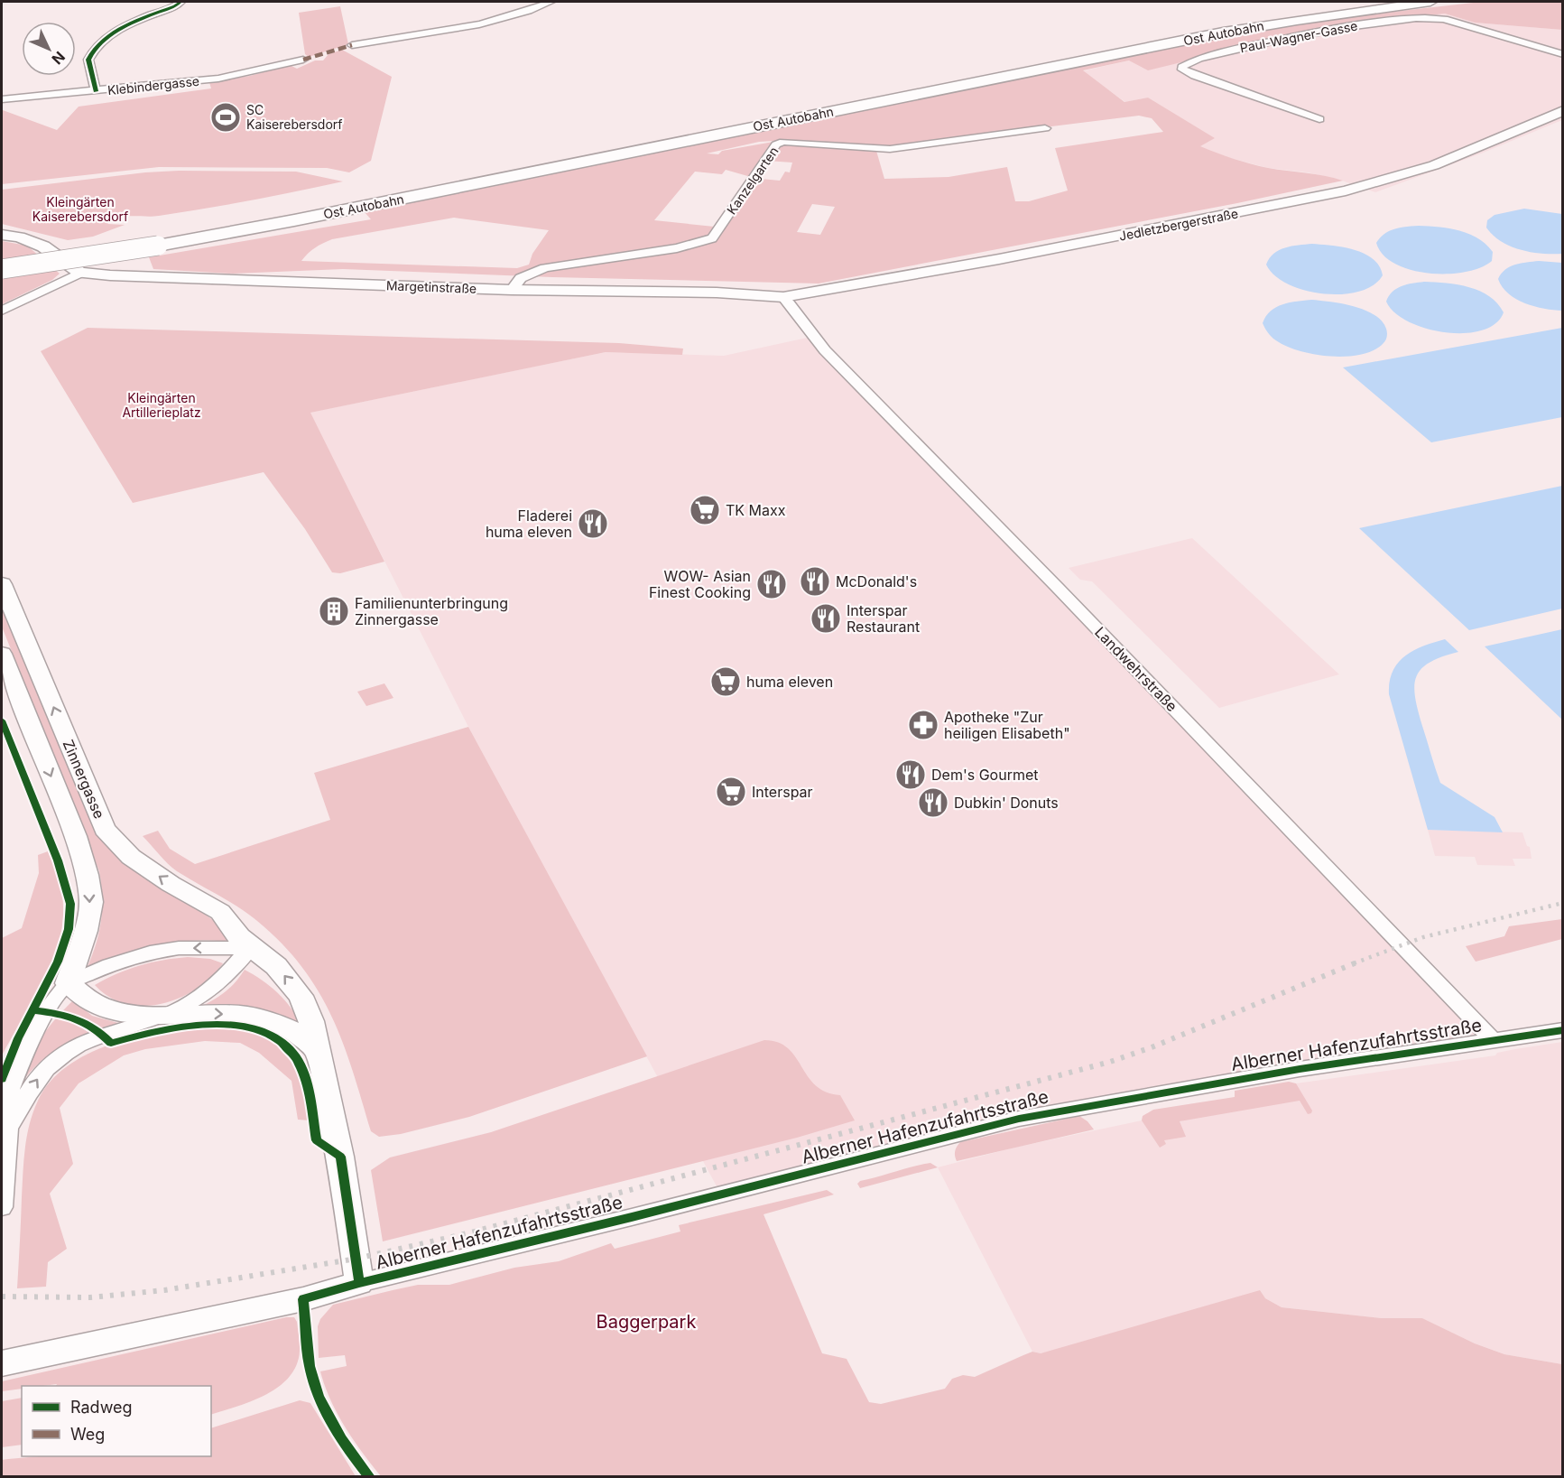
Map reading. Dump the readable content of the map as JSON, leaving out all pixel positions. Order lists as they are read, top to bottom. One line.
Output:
{"streets":{"highway":["Ost Autobahn"],"main road":["Jedletzbergerstraße","Margetinstraße","Zinnergasse","Alberner Hafenzufahrtsstraße"],"street":["Paul-Wagner-Gasse","Klebindergasse","Kanzelgarten","Landwehrstraße"]},"crossings":[["Kanzelgarten","Margetinstraße"],["Jedletzbergerstraße","Margetinstraße"],["Jedletzbergerstraße","Landwehrstraße"],["Margetinstraße","Landwehrstraße"],["Landwehrstraße","Alberner Hafenzufahrtsstraße"],["Zinnergasse","Alberner Hafenzufahrtsstraße"]],"parks":["Kleingärten Kaiserebersdorf","Kleingärten Artillerieplatz","Baggerpark"],"places":{"sports":["SC Kaiserebersdorf"],"supermarket":["TK Maxx","huma eleven","Interspar"],"restaurant":["Fladerei huma eleven","McDonald's","WOW- Asian Finest Cooking","Interspar Restaurant","Dem's Gourmet","Dubkin' Donuts"],"building":["Familienunterbringung Zinnergasse"],"pharmacy":["Apotheke \"Zur heiligen Elisabeth\""]},"legend":["Radweg","Weg"],"north":"bottom right"}
